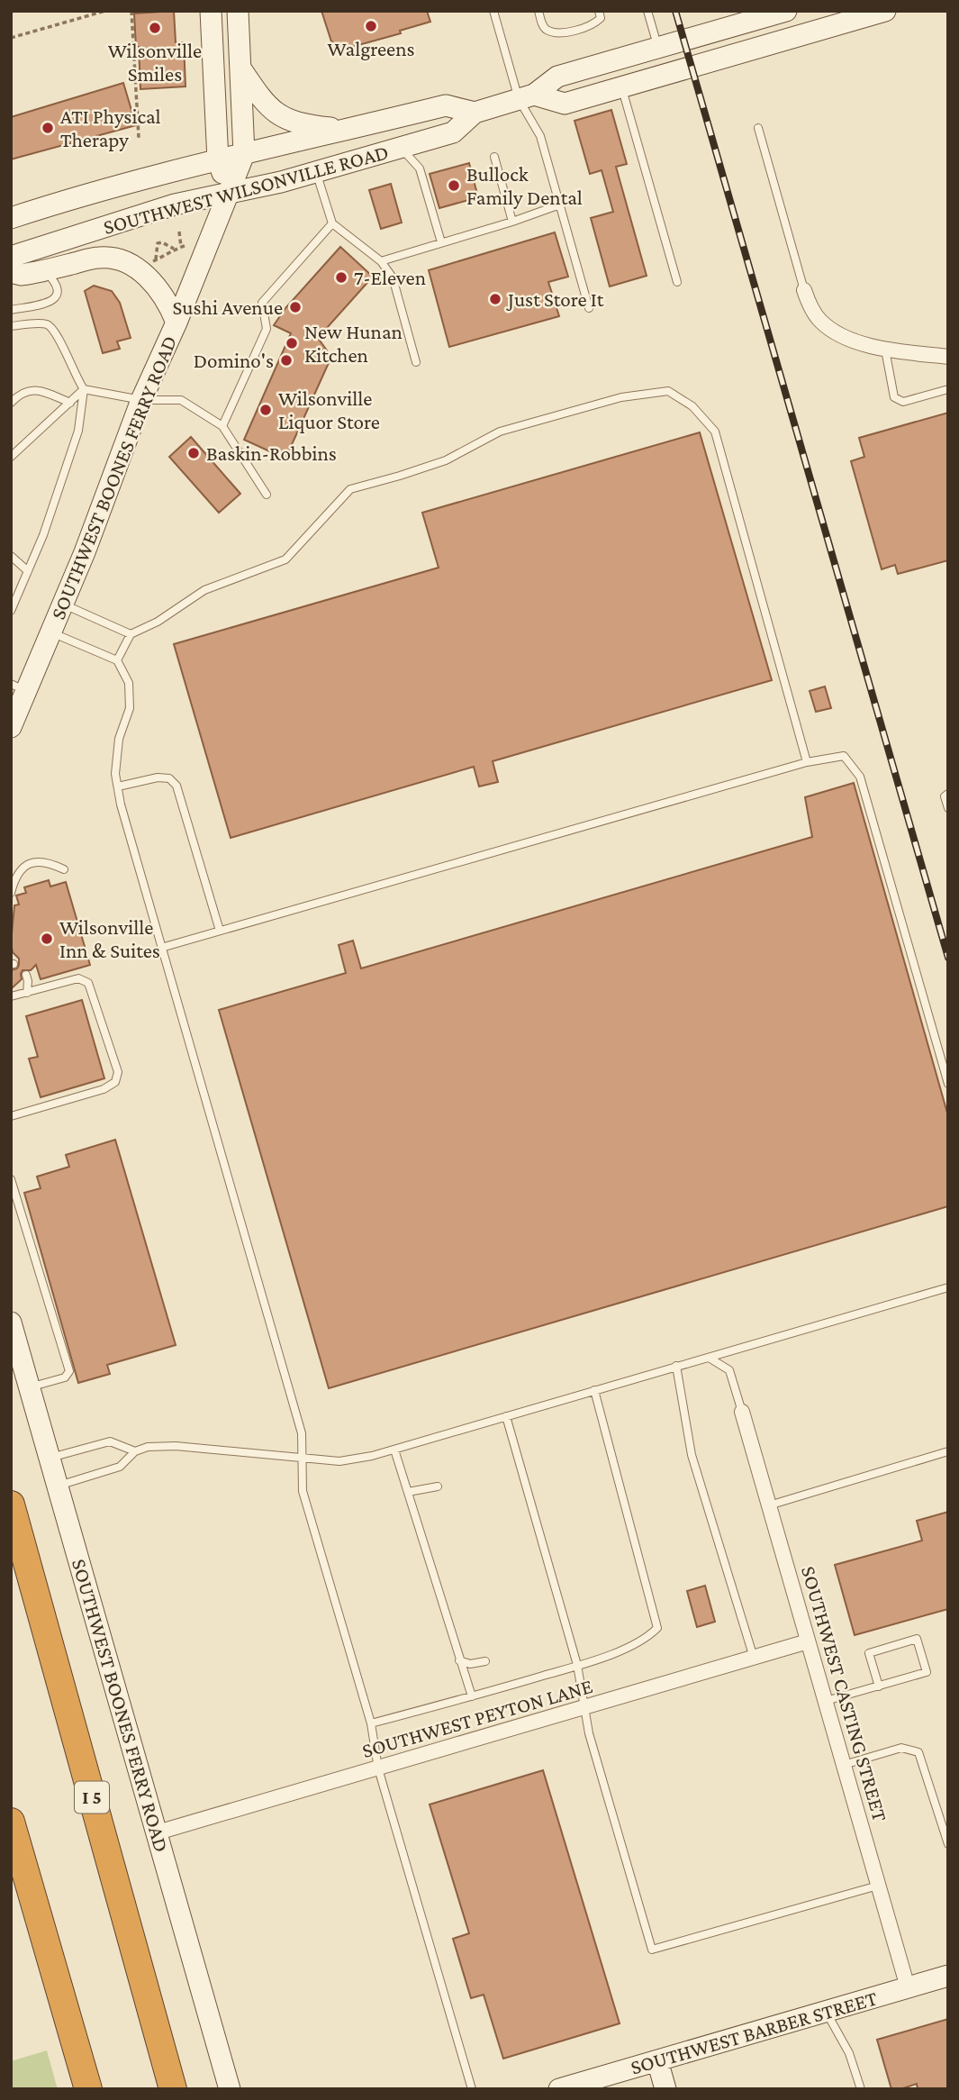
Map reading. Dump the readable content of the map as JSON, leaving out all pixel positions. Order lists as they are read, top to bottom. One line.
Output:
{"streets":{"highway":["I 5"],"main road":["SOUTHWEST WILSONVILLE ROAD","SOUTHWEST BOONES FERRY ROAD","SOUTHWEST BARBER STREET"],"street":["SOUTHWEST CASTING STREET","SOUTHWEST PEYTON LANE"]},"crossings":[["SOUTHWEST WILSONVILLE ROAD","SOUTHWEST BOONES FERRY ROAD"],["SOUTHWEST BOONES FERRY ROAD","SOUTHWEST PEYTON LANE"],["SOUTHWEST CASTING STREET","SOUTHWEST PEYTON LANE"],["SOUTHWEST CASTING STREET","SOUTHWEST BARBER STREET"]],"places":["Walgreens","Wilsonville Smiles","ATI Physical Therapy","Bullock Family Dental","7-Eleven","Just Store It","Sushi Avenue","New Hunan Kitchen","Domino's","Wilsonville Liquor Store","Baskin-Robbins","Wilsonville Inn & Suites"]}
